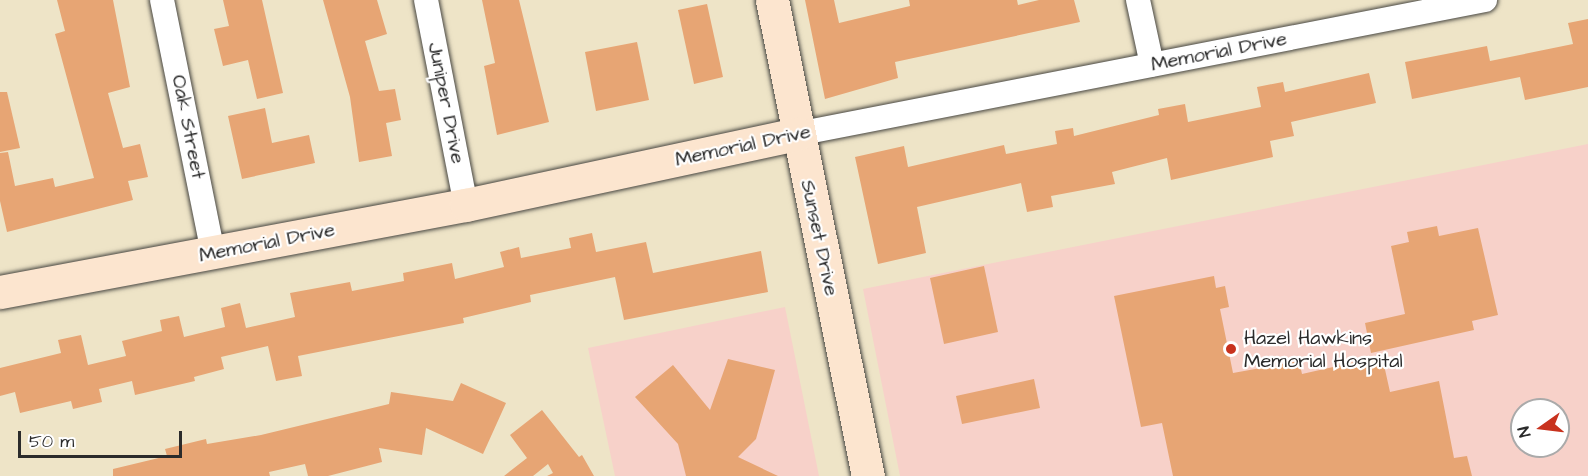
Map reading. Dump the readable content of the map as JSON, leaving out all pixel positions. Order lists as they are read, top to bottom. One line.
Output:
{"streets":{"street":["Memorial Drive","Juniper Drive","Oak Street","Sunset Drive"]},"crossings":[["Memorial Drive","Juniper Drive"],["Memorial Drive","Oak Street"],["Memorial Drive","Sunset Drive"]],"places":["Hazel Hawkins Memorial Hospital"],"scale_bar":"50 m","north":"left"}
